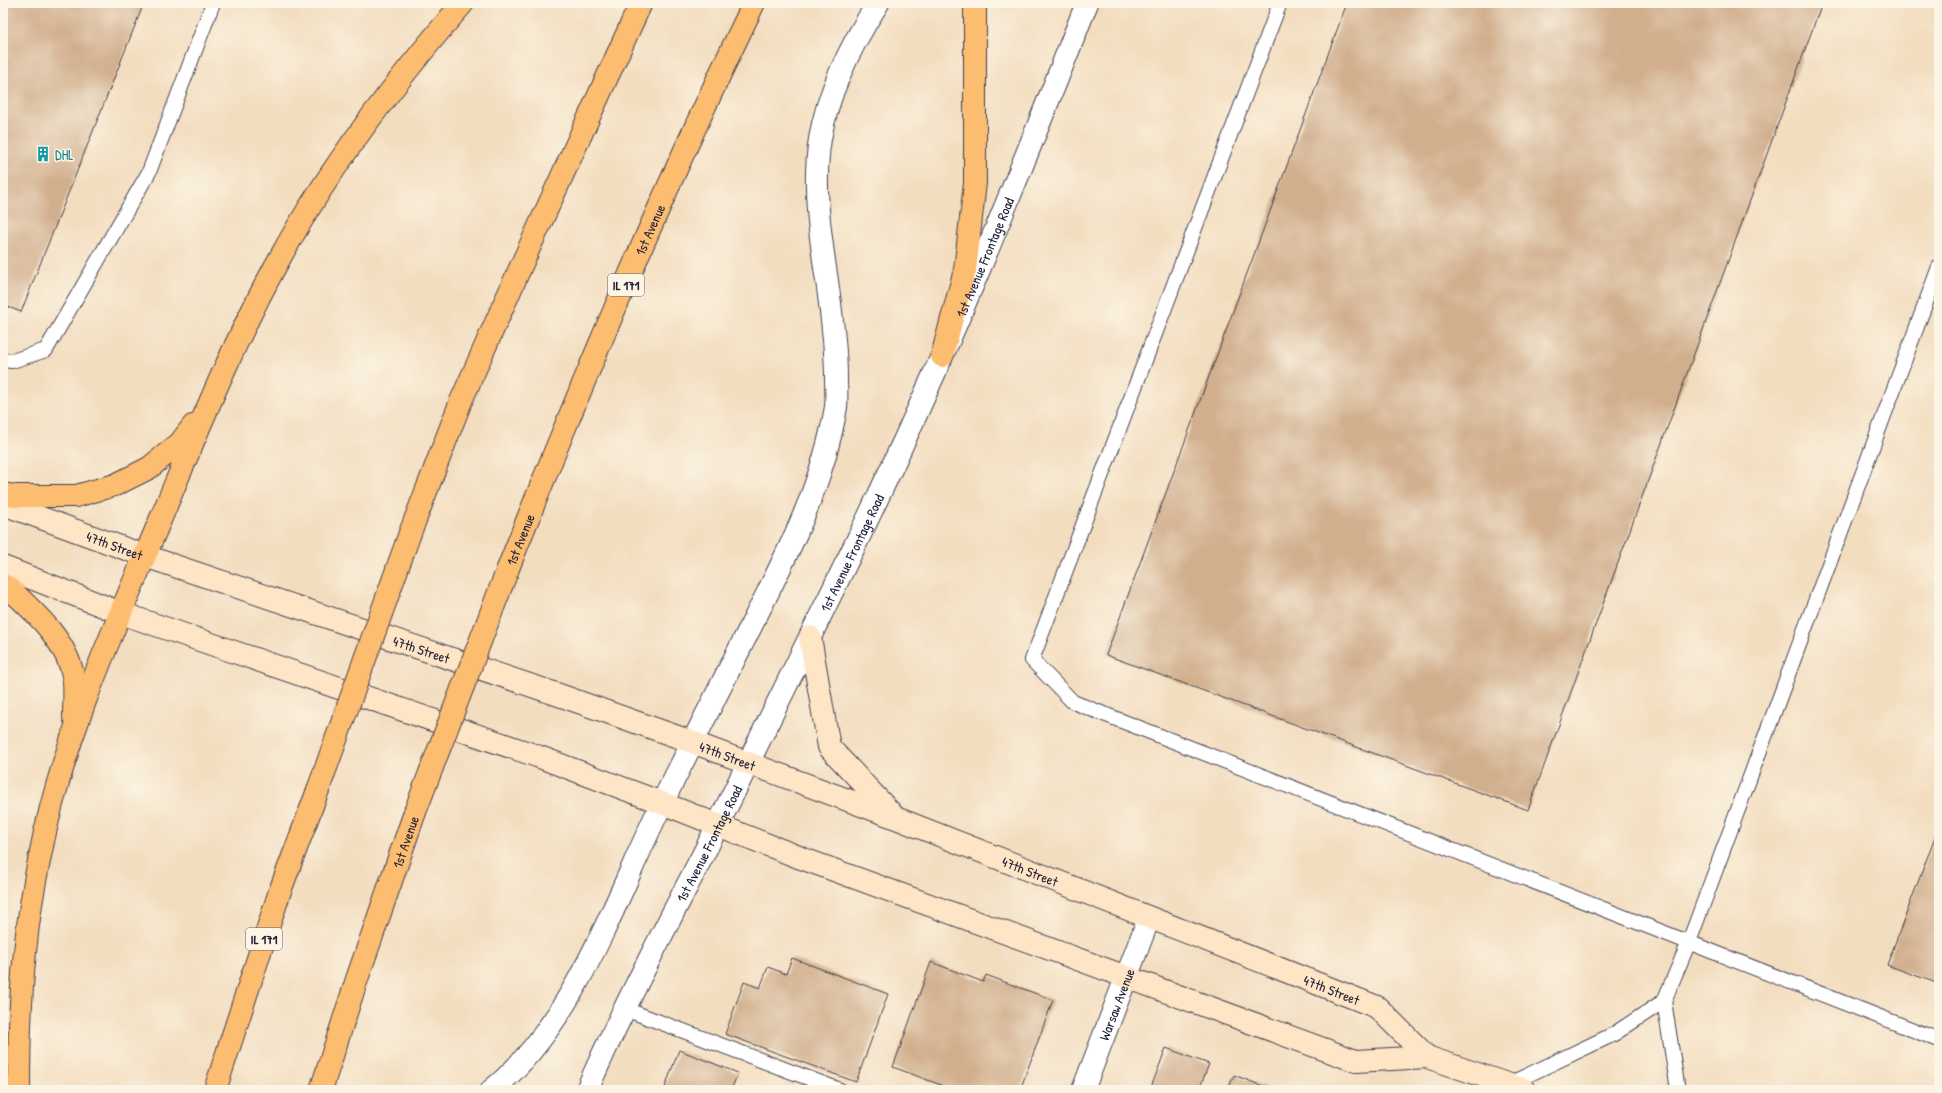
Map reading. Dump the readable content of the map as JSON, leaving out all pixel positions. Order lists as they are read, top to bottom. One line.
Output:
{"streets":{"main road":["1st Avenue","IL 171","47th Street"],"street":["1st Avenue Frontage Road","Warsaw Avenue"]},"crossings":[["1st Avenue Frontage Road","47th Street"],["47th Street","Warsaw Avenue"]],"places":{"building":["DHL"]}}
